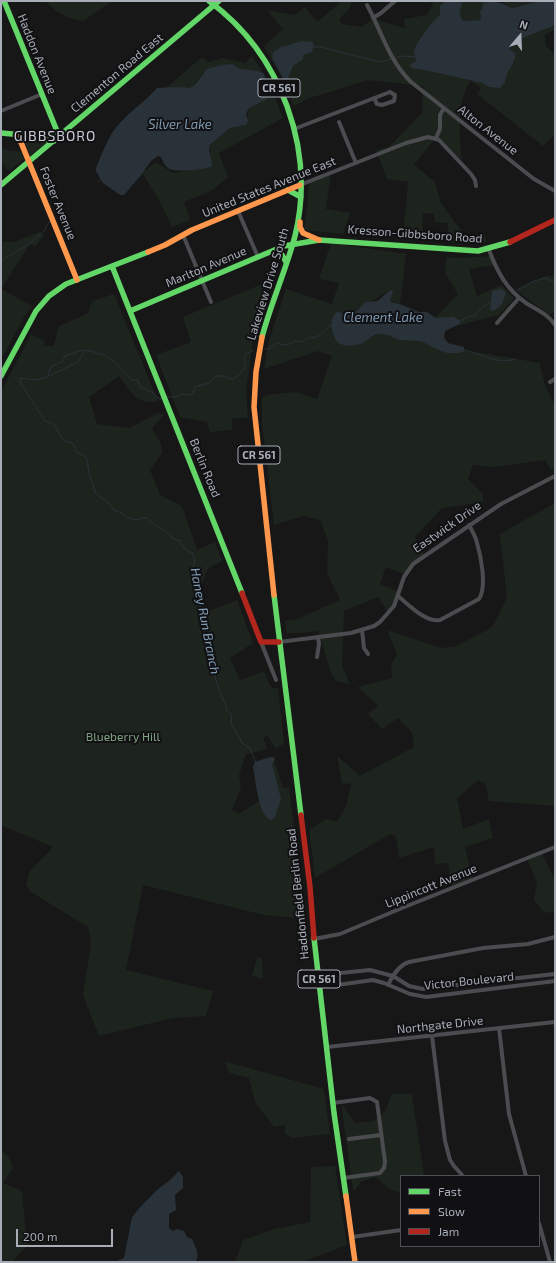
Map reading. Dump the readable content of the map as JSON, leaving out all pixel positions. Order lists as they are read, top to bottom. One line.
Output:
{"streets":{"main road":["Haddon Avenue","Clementon Road East","CR 561","United States Avenue East","Foster Avenue","Kresson-Gibbsboro Road","Marlton Avenue","Lakeview Drive South","Berlin Road","Eastwick Drive","Haddonfield Berlin Road"],"street":["Alton Avenue","Lippincott Avenue","Victor Boulevard","Northgate Drive"]},"crossings":[["Haddon Avenue","Clementon Road East"],["Clementon Road East","CR 561"],["Clementon Road East","Foster Avenue"],["Clementon Road East","Lakeview Drive South"],["CR 561","Lakeview Drive South"],["United States Avenue East","Foster Avenue"],["United States Avenue East","Lakeview Drive South"],["United States Avenue East","Berlin Road"],["Kresson-Gibbsboro Road","Marlton Avenue"],["Kresson-Gibbsboro Road","Lakeview Drive South"],["Marlton Avenue","Lakeview Drive South"],["Marlton Avenue","Berlin Road"],["Lakeview Drive South","Eastwick Drive"],["Lakeview Drive South","Haddonfield Berlin Road"],["Berlin Road","Eastwick Drive"],["Eastwick Drive","Haddonfield Berlin Road"],["Lippincott Avenue","Haddonfield Berlin Road"],["Haddonfield Berlin Road","Victor Boulevard"],["Haddonfield Berlin Road","Northgate Drive"]],"districts":["GIBBSBORO"],"water":["Silver Lake","Clement Lake","Haney Run Branch"],"parks":["Blueberry Hill"],"legend":["Fast","Slow","Jam"],"scale_bar":"200 m","north":"top"}
